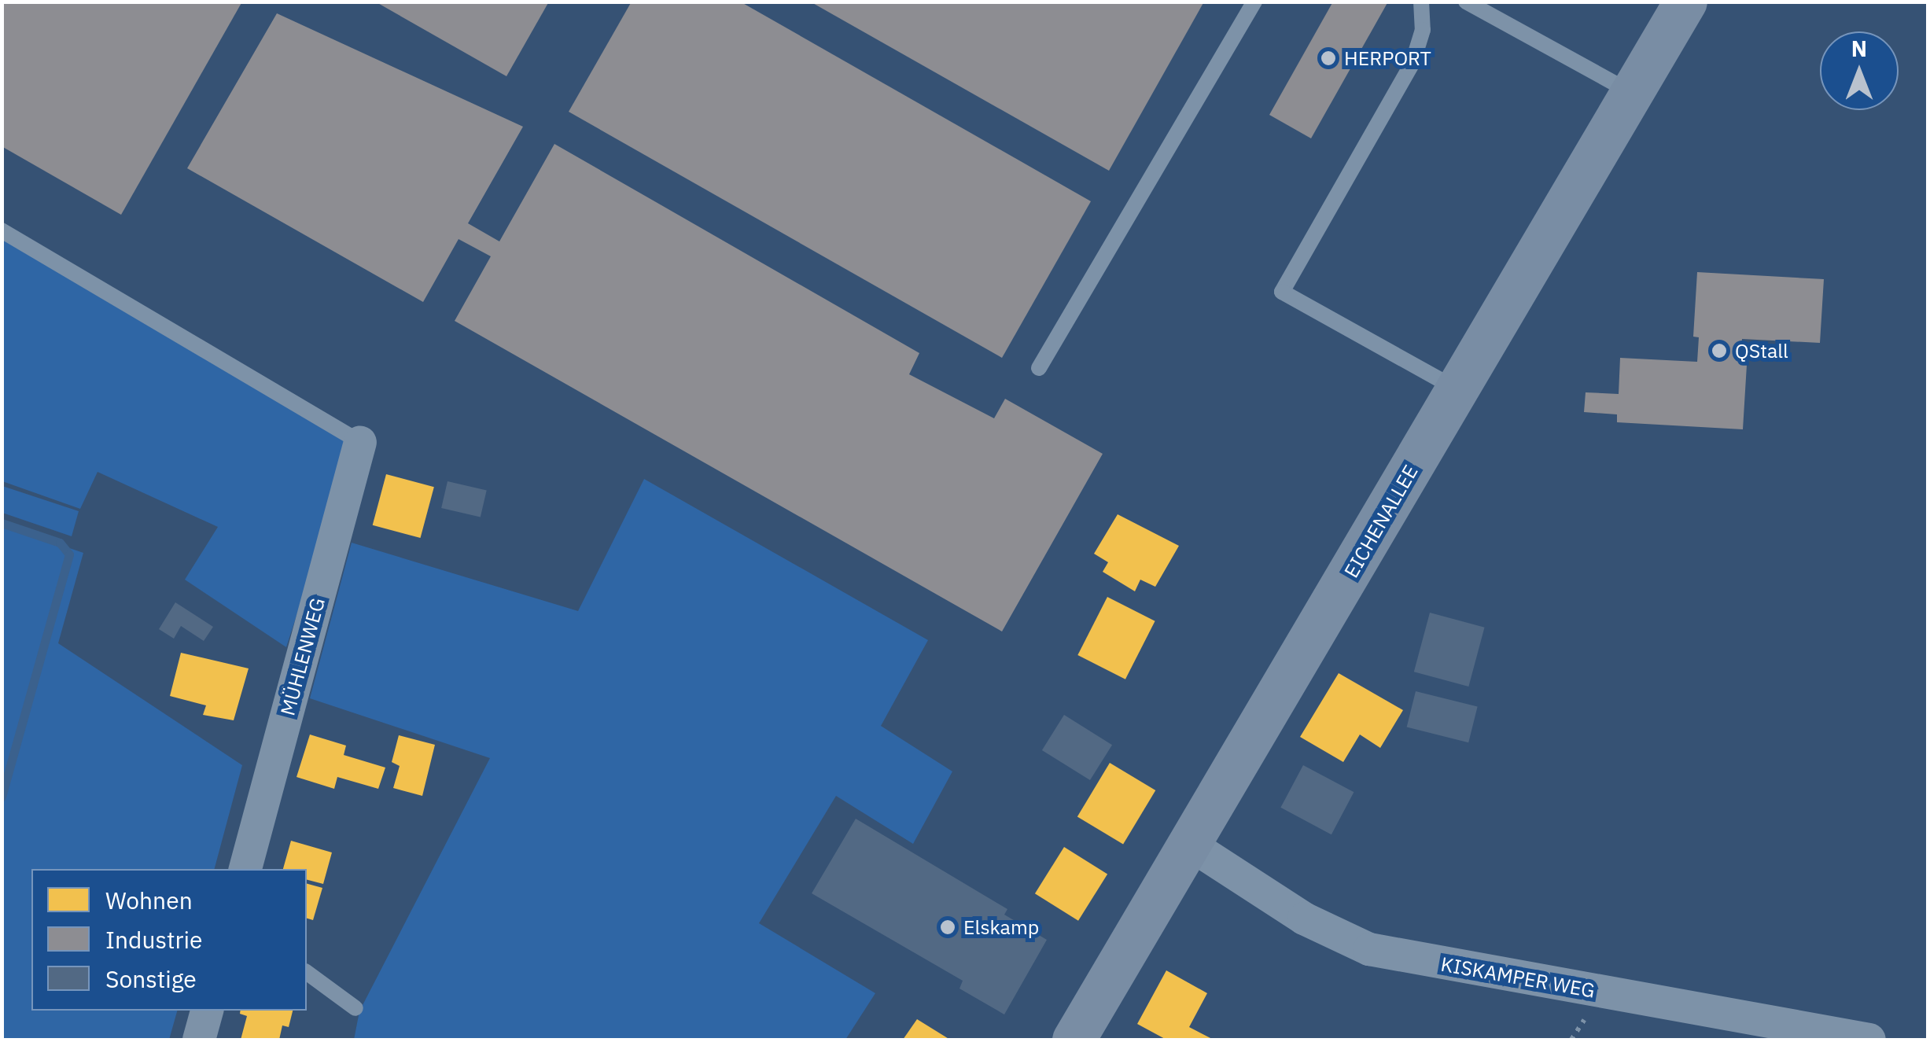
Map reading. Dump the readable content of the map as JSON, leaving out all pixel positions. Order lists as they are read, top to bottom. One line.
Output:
{"streets":{"street":["EICHENALLEE","MÜHLENWEG","KISKAMPER WEG"]},"crossings":[["EICHENALLEE","KISKAMPER WEG"]],"places":["HERPORT","QStall","Elskamp"],"legend":["Wohnen","Industrie","Sonstige"],"north":"top"}
